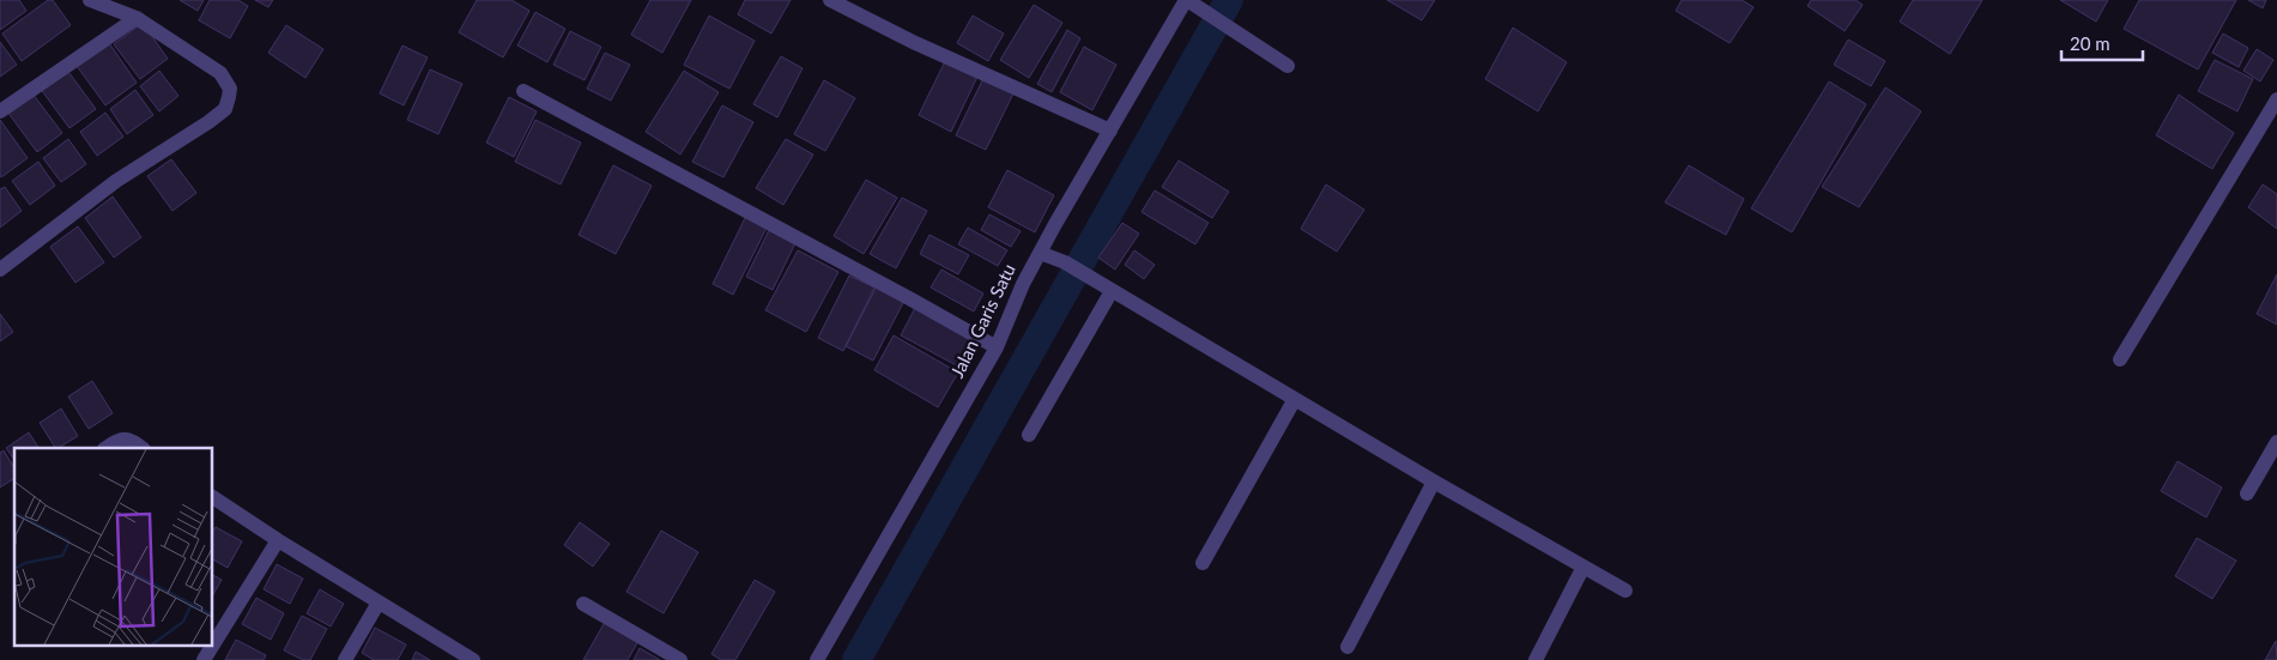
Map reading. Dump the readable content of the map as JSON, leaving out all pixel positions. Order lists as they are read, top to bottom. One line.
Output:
{"streets":{"street":["Jalan Garis Satu"]},"scale_bar":"20 m"}
